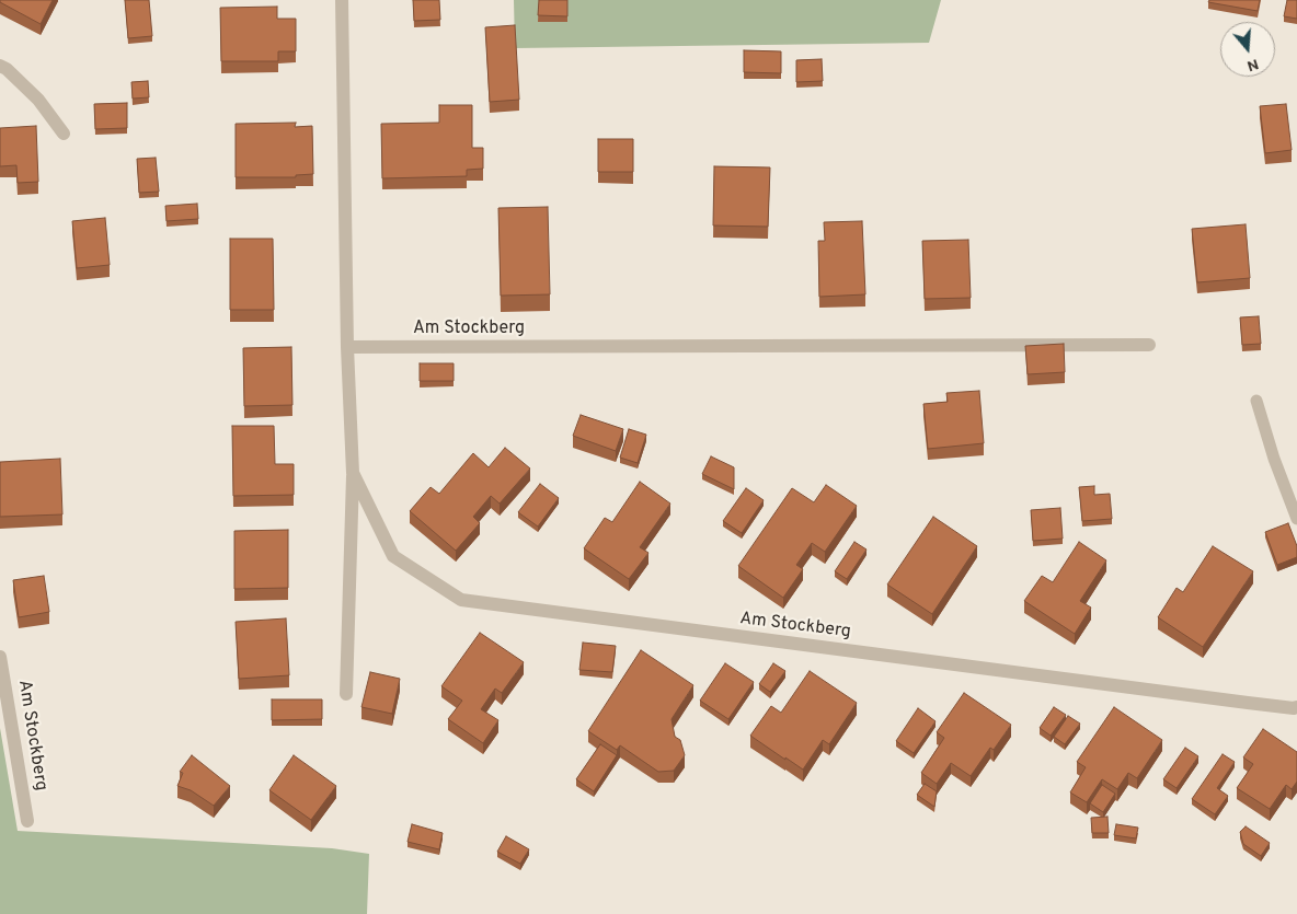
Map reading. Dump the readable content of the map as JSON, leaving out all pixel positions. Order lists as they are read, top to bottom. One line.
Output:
{"streets":{"street":["Am Stockberg"]},"north":"bottom"}
